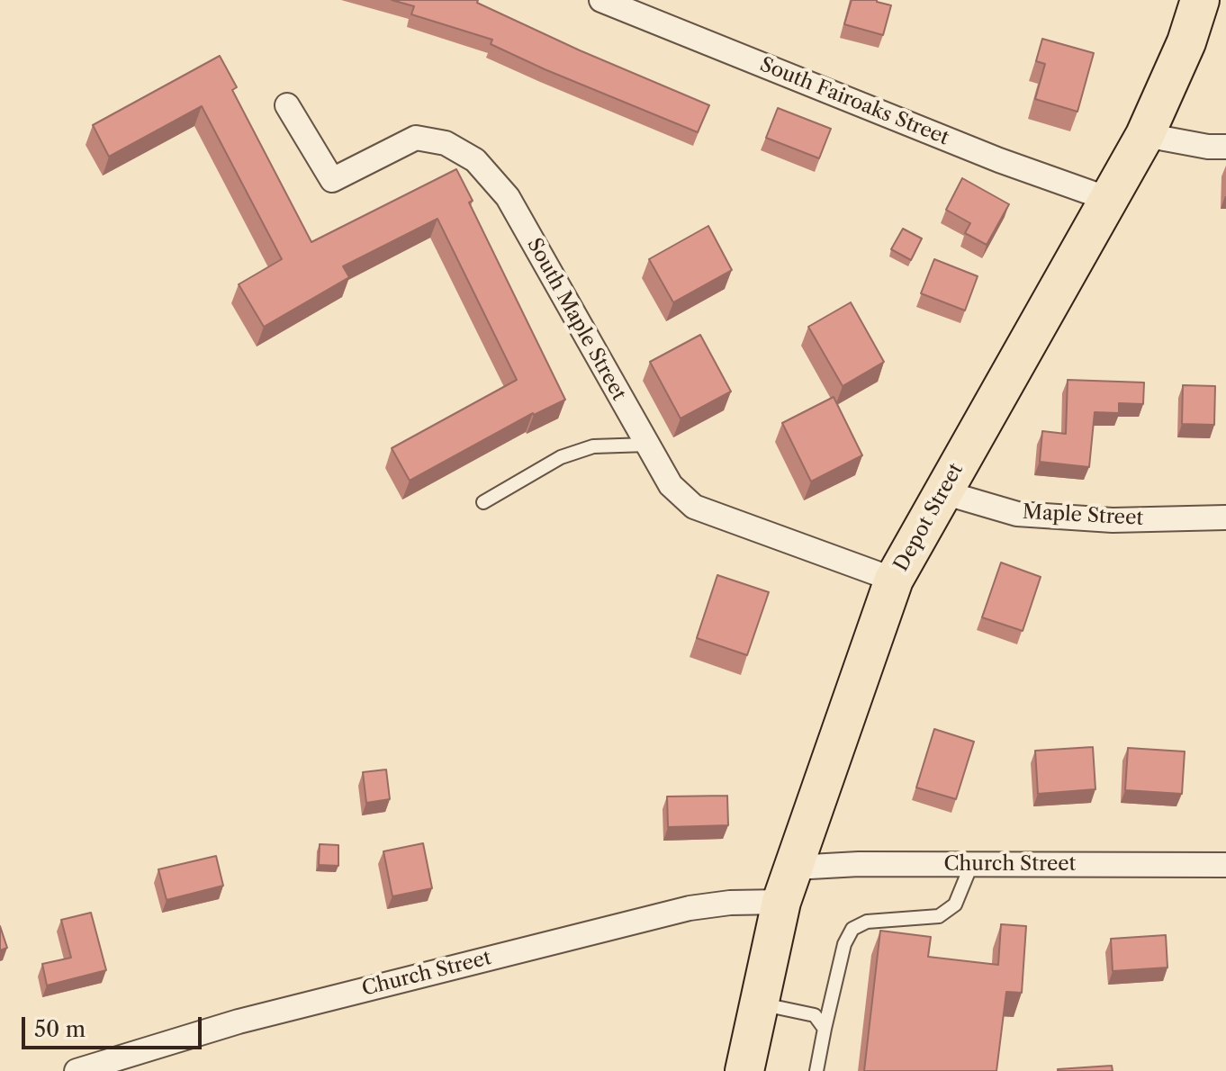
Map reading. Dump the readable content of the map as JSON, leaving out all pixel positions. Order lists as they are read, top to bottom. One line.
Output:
{"streets":{"main road":["Depot Street"],"street":["South Fairoaks Street","South Maple Street","Maple Street","Church Street"]},"crossings":[["South Fairoaks Street","Depot Street"],["South Maple Street","Depot Street"],["Maple Street","Depot Street"],["Depot Street","Church Street"]],"scale_bar":"50 m"}
